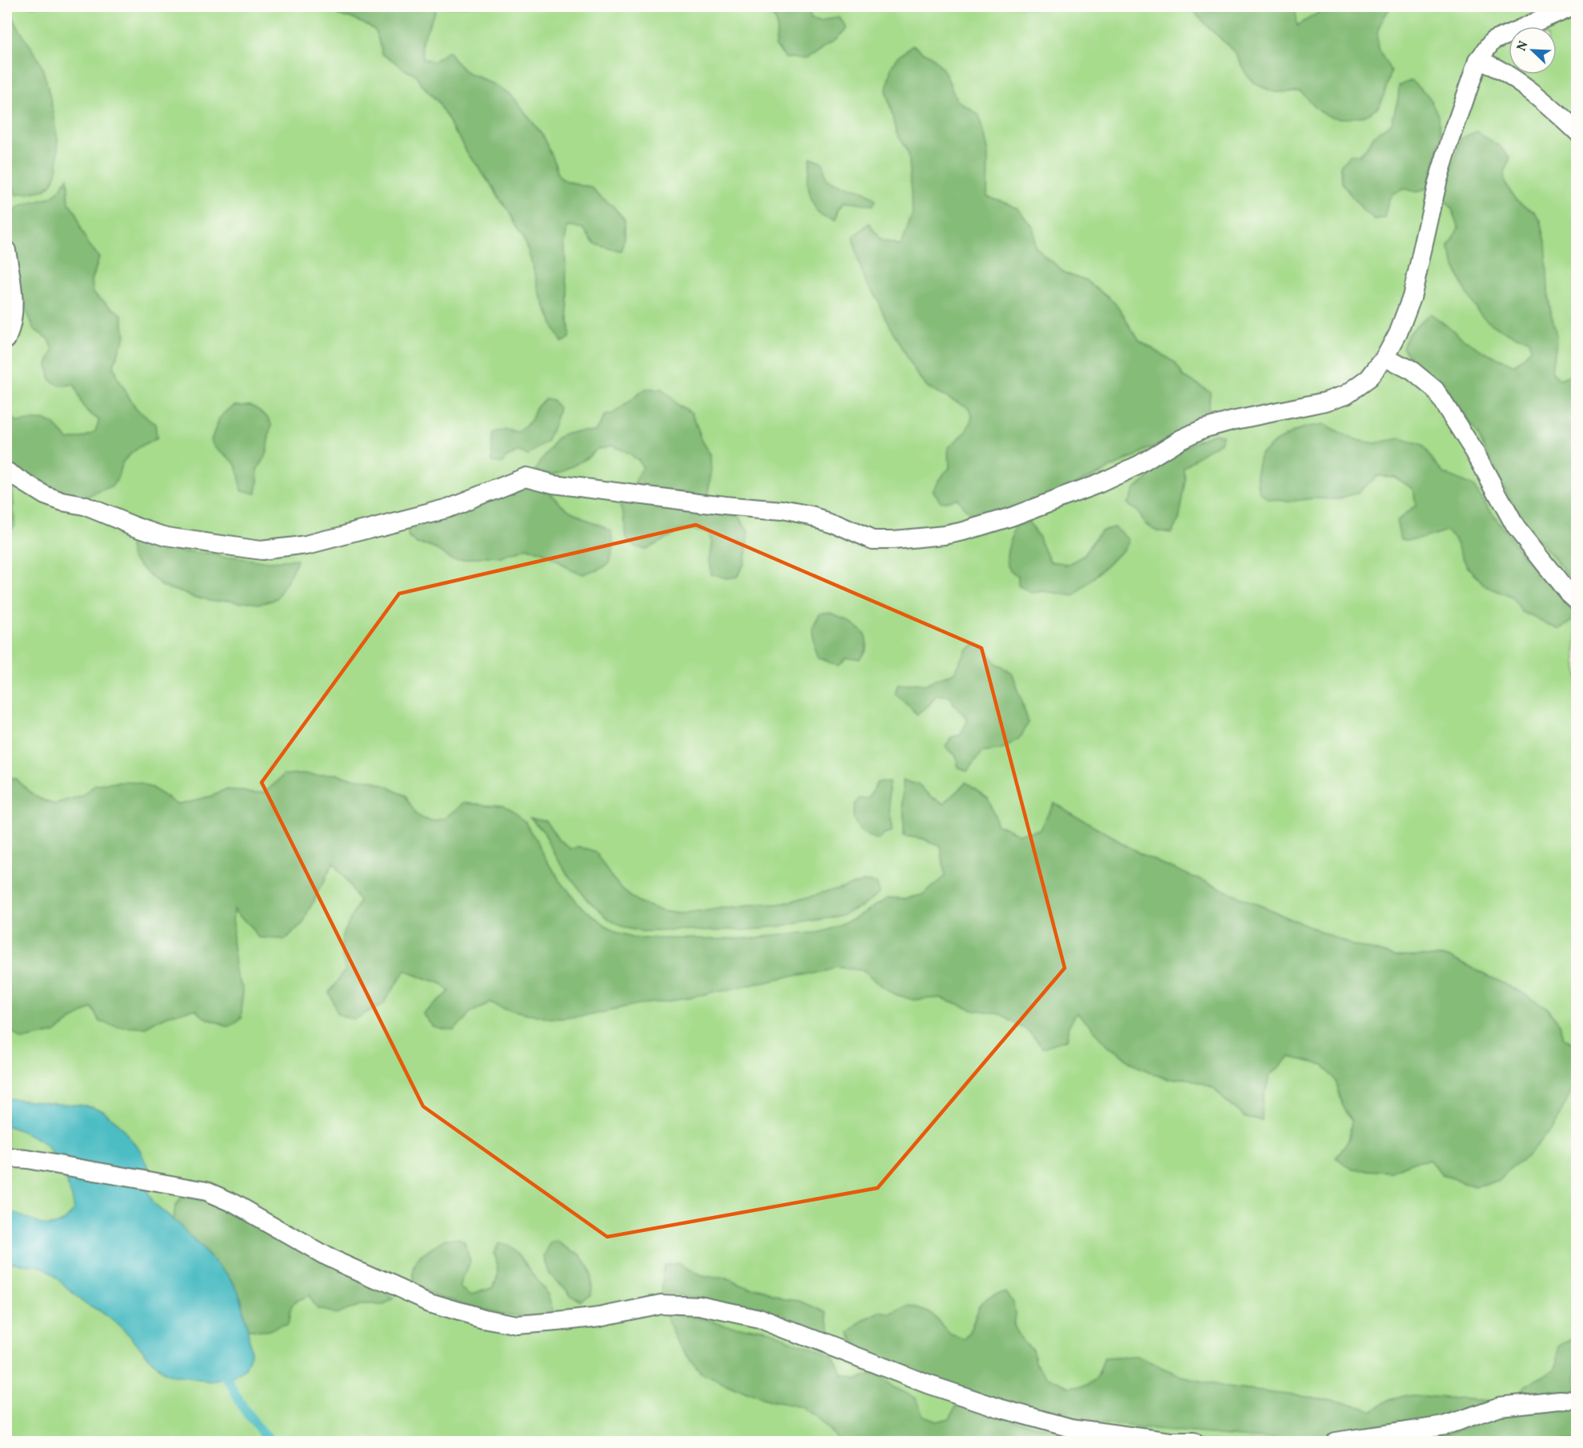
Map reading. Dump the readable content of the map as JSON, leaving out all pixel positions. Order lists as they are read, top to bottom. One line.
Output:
{"north":"top left"}
